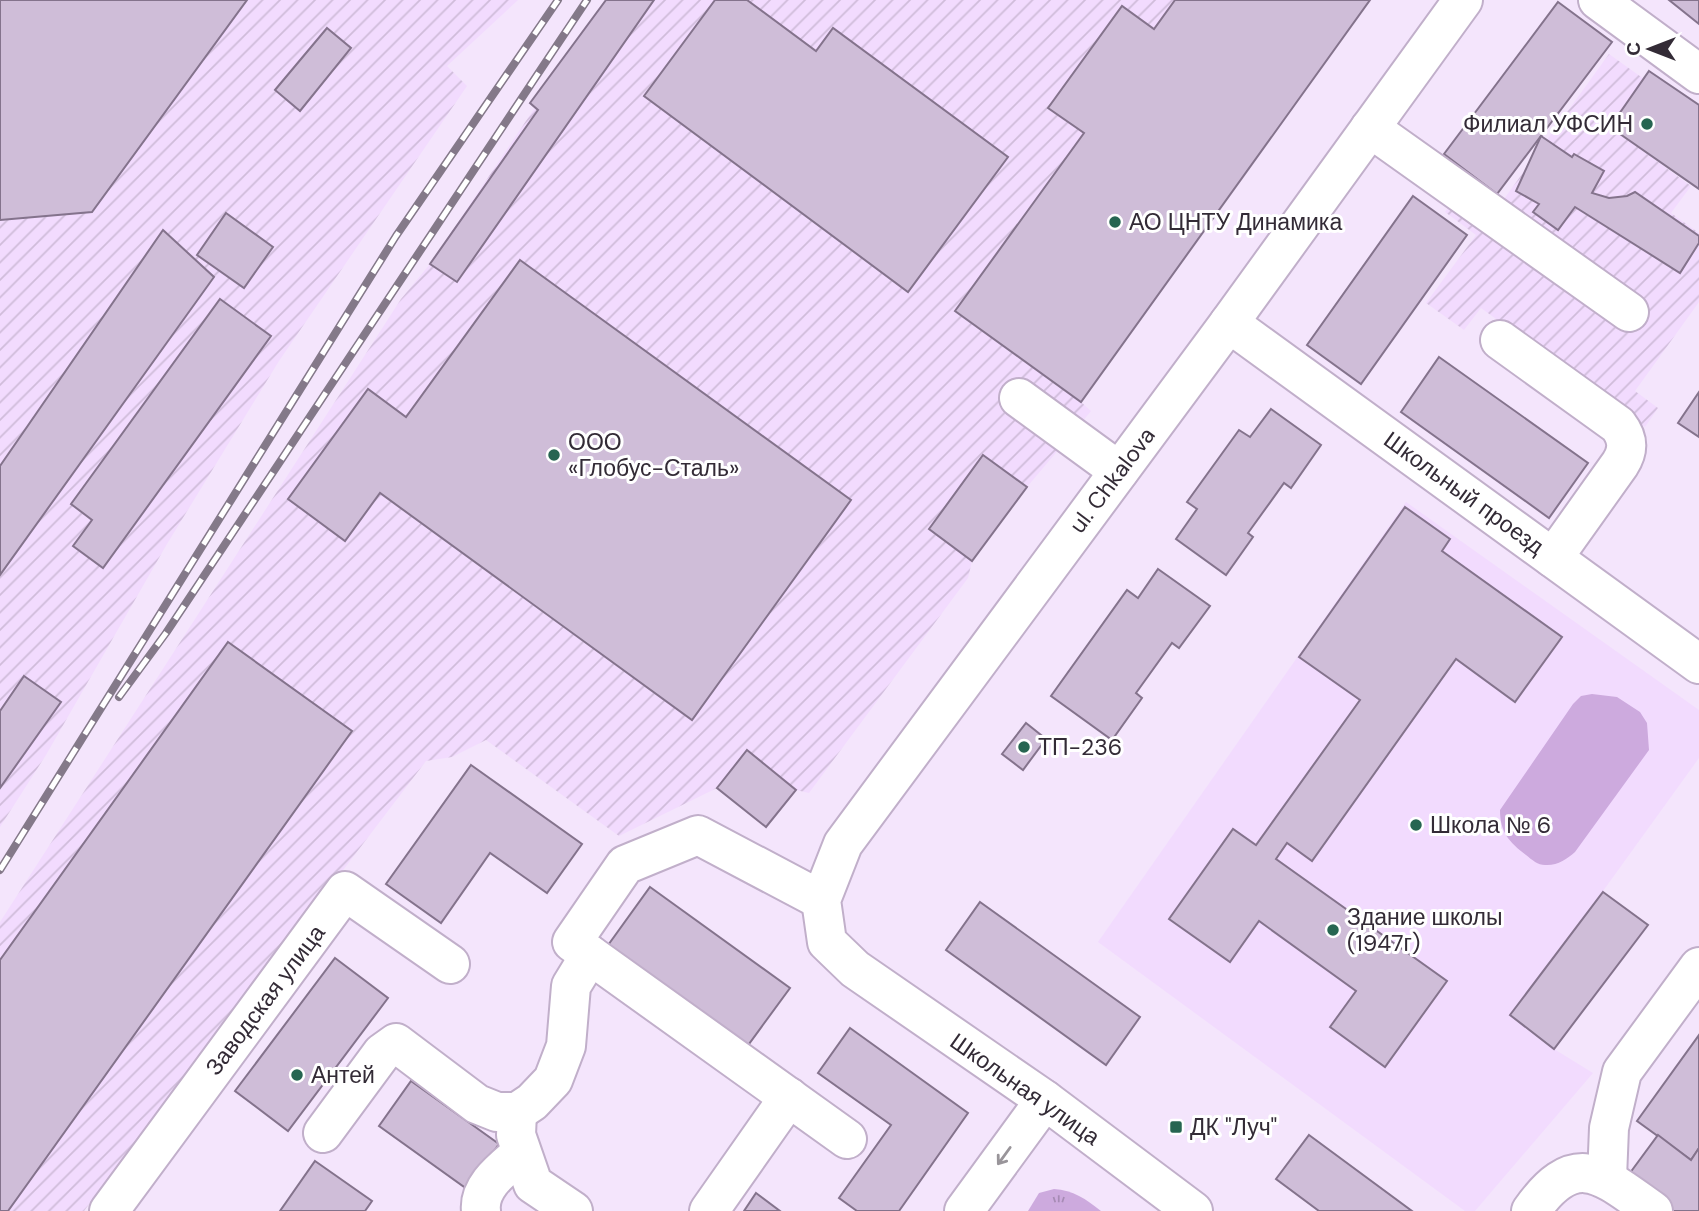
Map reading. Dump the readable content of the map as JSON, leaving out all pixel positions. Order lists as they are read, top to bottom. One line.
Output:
{"streets":{"street":["ul. Chkalova","Школьный проезд","Заводская улица","Школьная улица"]},"crossings":[["ul. Chkalova","Школьный проезд"],["ul. Chkalova","Школьная улица"]],"places":{"other":["Филиал УФСИН","АО ЦНТУ Динамика","ООО «Глобус-Сталь»","ТП-236","Школа № 6","Здание школы (1947г)","Антей"],"transit":["ДК \"Луч\""]},"north":"left"}
